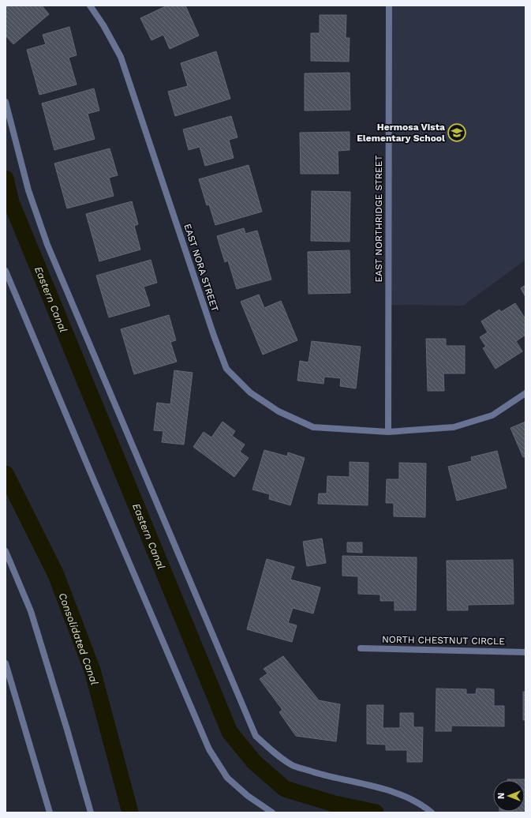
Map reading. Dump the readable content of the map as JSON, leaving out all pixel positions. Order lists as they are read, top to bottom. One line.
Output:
{"streets":{"street":["EAST NORTHRIDGE STREET","EAST NORA STREET","NORTH CHESTNUT CIRCLE"]},"crossings":[["EAST NORTHRIDGE STREET","EAST NORA STREET"]],"water":["Eastern Canal","Consolidated Canal"],"places":{"school or university":["Hermosa Vista Elementary School"]},"north":"left"}
